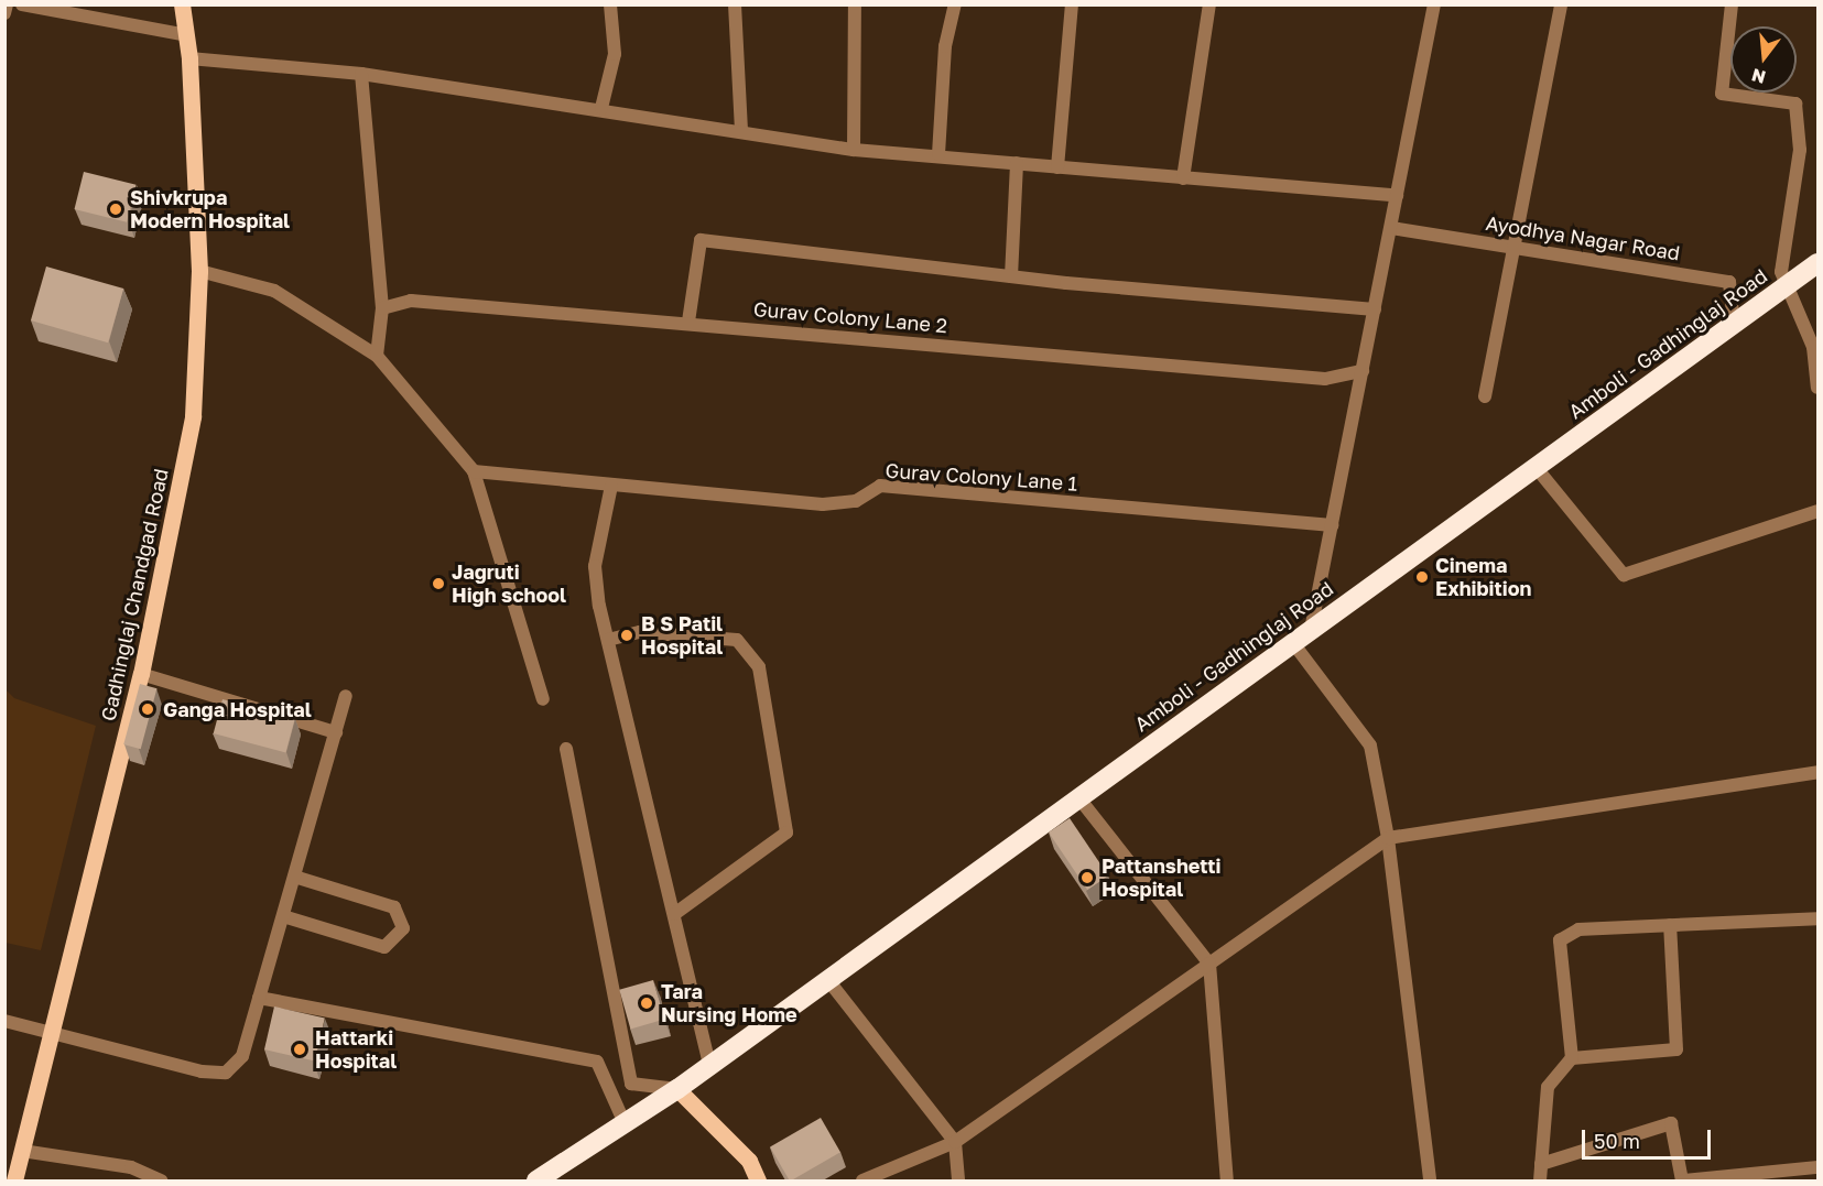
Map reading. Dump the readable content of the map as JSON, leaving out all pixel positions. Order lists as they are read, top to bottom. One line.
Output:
{"streets":{"highway":["Amboli - Gadhinglaj Road"],"main road":["Gadhinglaj Chandgad Road"],"street":["Ayodhya Nagar Road","Gurav Colony Lane 2","Gurav Colony Lane 1"]},"crossings":[["Ayodhya Nagar Road","Amboli - Gadhinglaj Road"]],"places":["Shivkrupa Modern Hospital","Cinema Exhibition","Jagruti High school","B S Patil Hospital","Ganga Hospital","Pattanshetti Hospital","Tara Nursing Home","Hattarki Hospital"],"scale_bar":"50 m","north":"bottom"}
